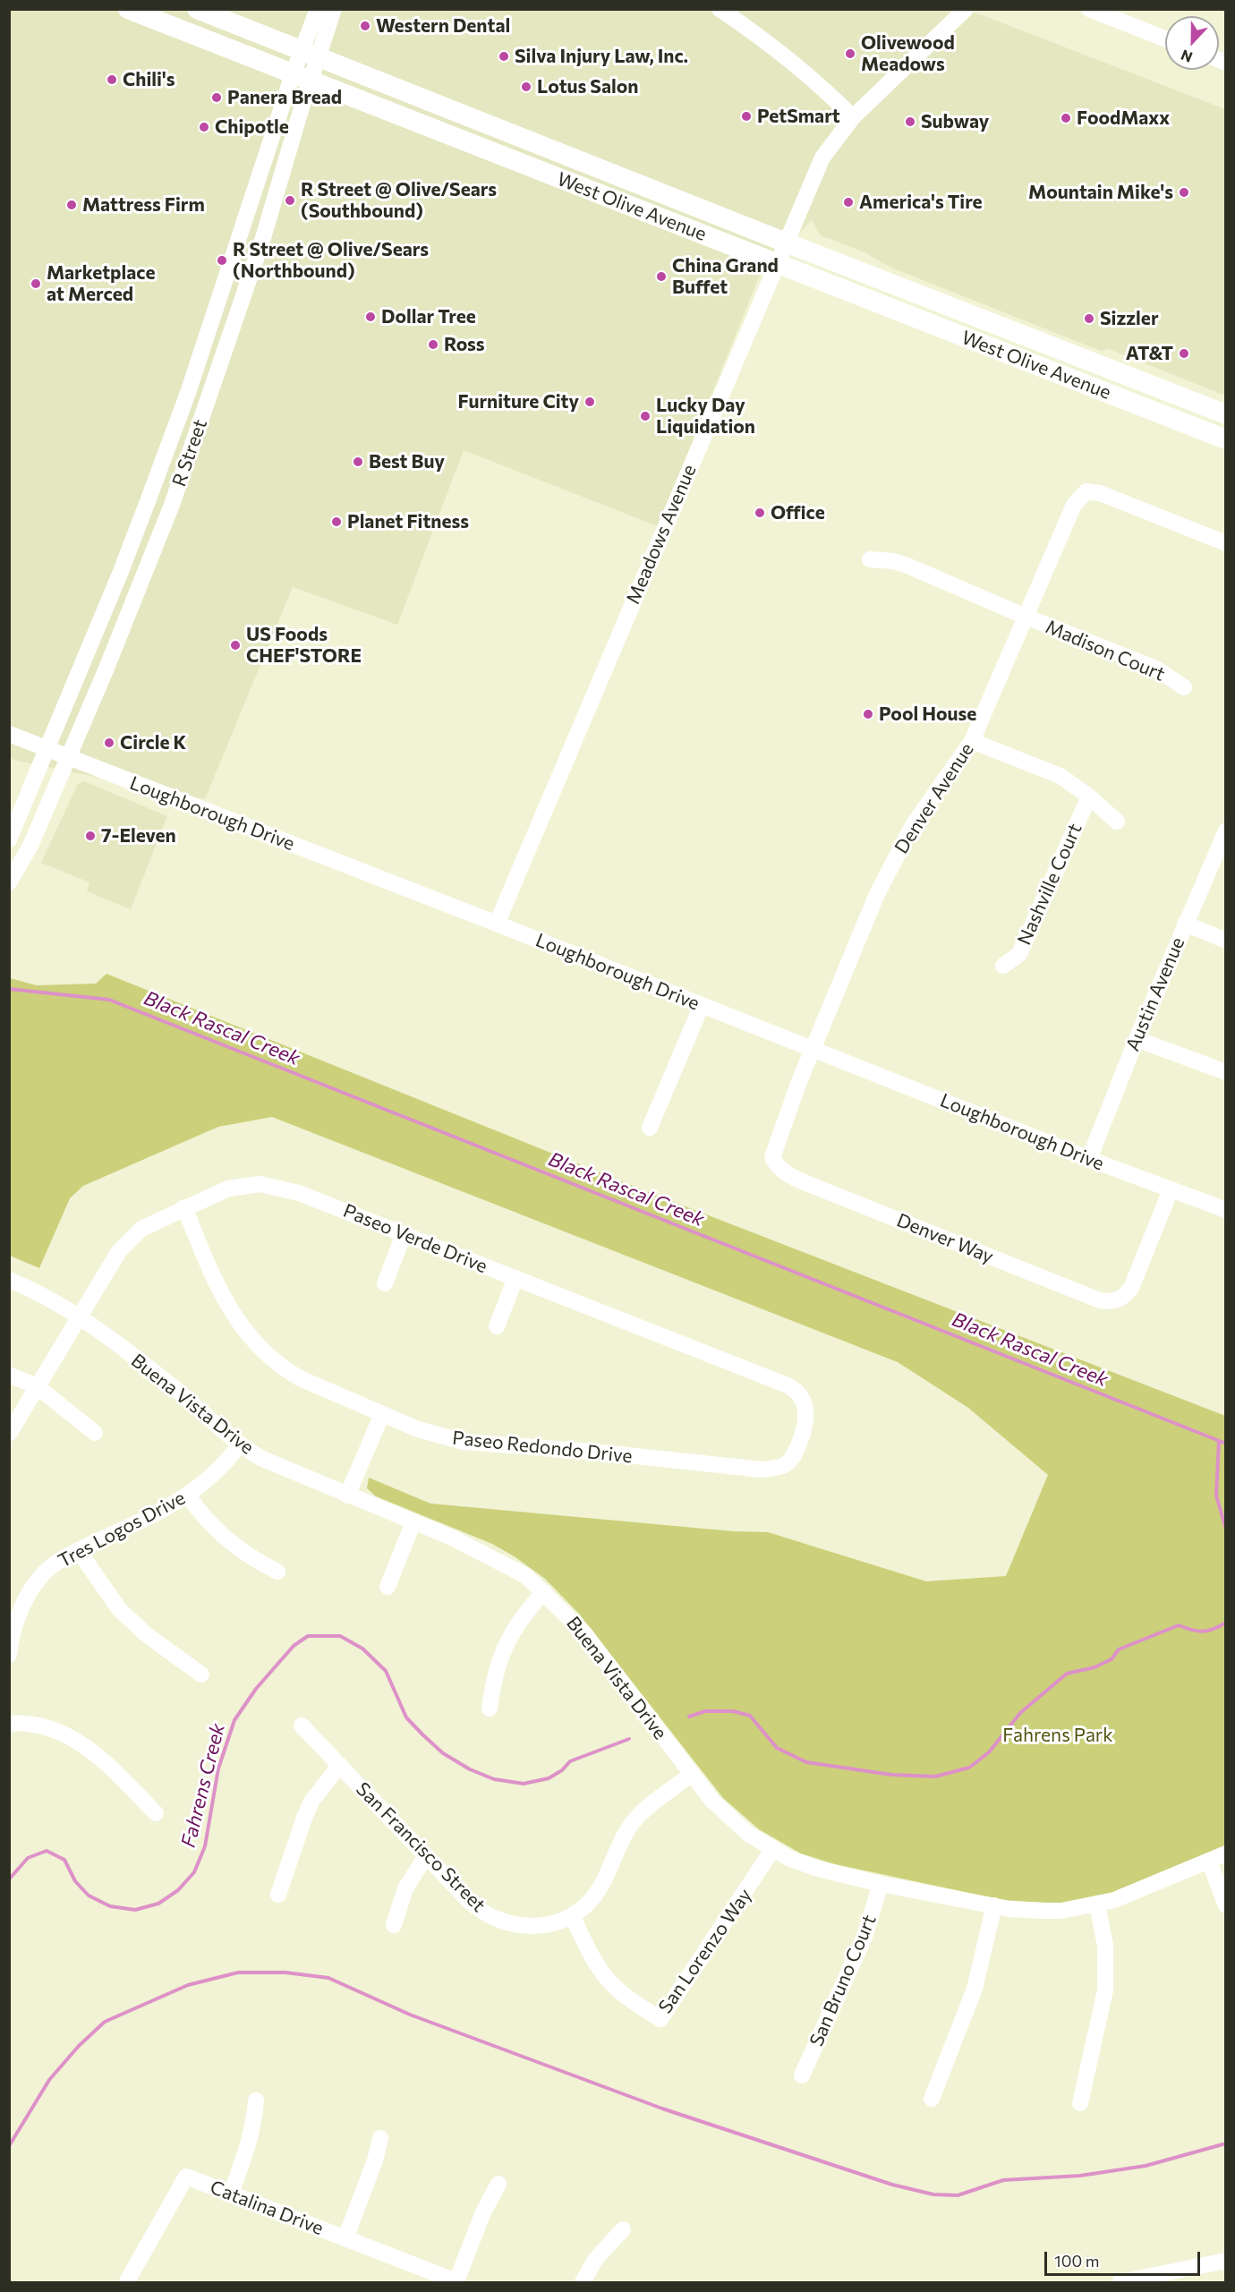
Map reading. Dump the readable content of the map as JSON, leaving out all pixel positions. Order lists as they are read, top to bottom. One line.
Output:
{"streets":{"main road":["West Olive Avenue"],"street":["R Street","Meadows Avenue","Madison Court","Denver Avenue","Loughborough Drive","Nashville Court","Austin Avenue","Paseo Verde Drive","Denver Way","Buena Vista Drive","Paseo Redondo Drive","Tres Logos Drive","San Francisco Street","San Lorenzo Way","San Bruno Court","Catalina Drive"]},"crossings":[["West Olive Avenue","R Street"],["West Olive Avenue","Meadows Avenue"],["R Street","Loughborough Drive"],["Meadows Avenue","Loughborough Drive"],["Madison Court","Denver Avenue"],["Denver Avenue","Loughborough Drive"],["Denver Avenue","Denver Way"],["Loughborough Drive","Austin Avenue"],["Loughborough Drive","Denver Way"],["Paseo Verde Drive","Buena Vista Drive"],["Paseo Verde Drive","Paseo Redondo Drive"],["Buena Vista Drive","Tres Logos Drive"],["Buena Vista Drive","San Francisco Street"],["Buena Vista Drive","San Lorenzo Way"],["Buena Vista Drive","San Bruno Court"],["San Francisco Street","San Lorenzo Way"]],"water":["Black Rascal Creek","Fahrens Creek"],"parks":["Fahrens Park"],"places":["Western Dental","Olivewood Meadows","Silva Injury Law, Inc.","Chili's","Lotus Salon","Panera Bread","PetSmart","FoodMaxx","Subway","Chipotle","Mountain Mike's","R Street @ Olive/Sears (Southbound)","America's Tire","Mattress Firm","R Street @ Olive/Sears (Northbound)","China Grand Buffet","Marketplace at Merced","Dollar Tree","Sizzler","Ross","AT&T","Furniture City","Lucky Day Liquidation","Best Buy","Office","Planet Fitness","US Foods CHEF'STORE","Pool House","Circle K","7-Eleven"],"scale_bar":"100 m","north":"bottom"}
